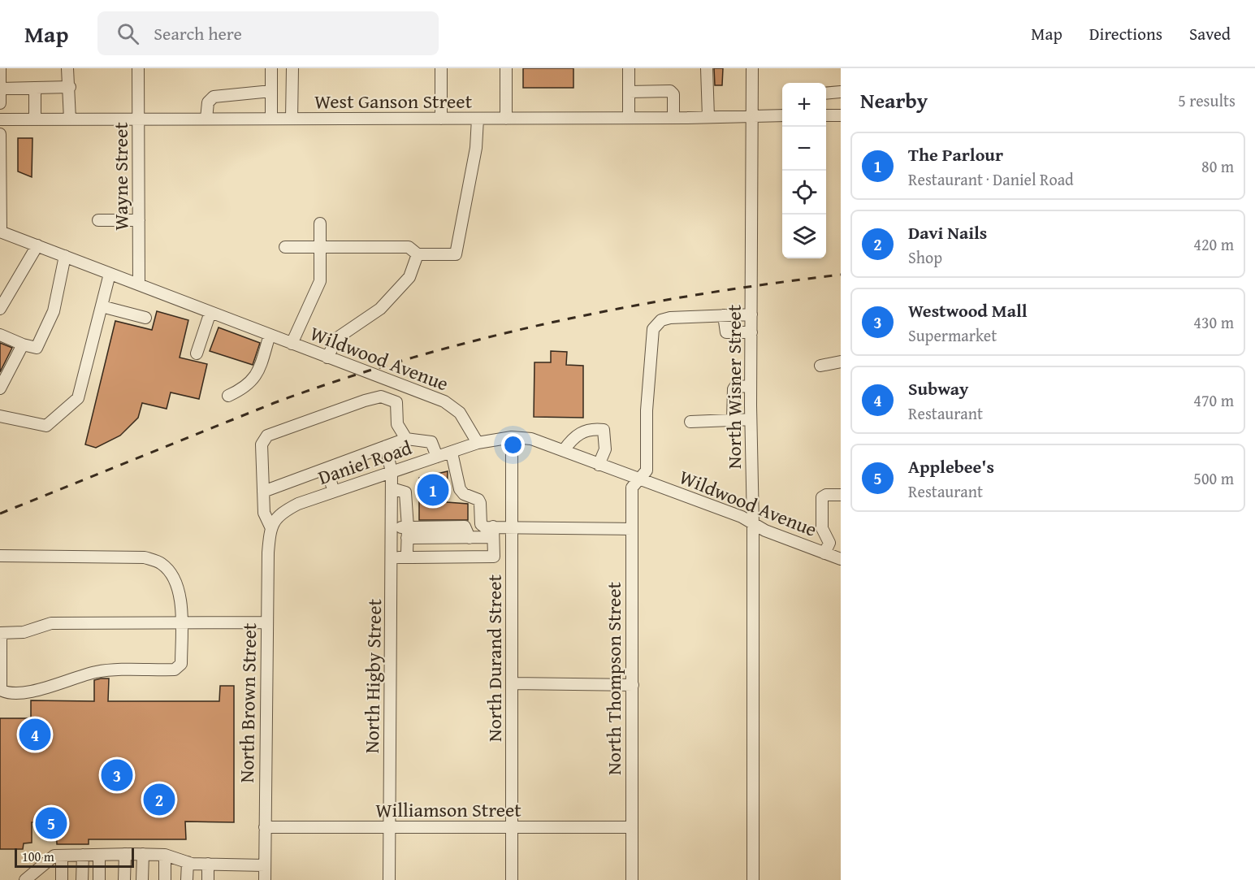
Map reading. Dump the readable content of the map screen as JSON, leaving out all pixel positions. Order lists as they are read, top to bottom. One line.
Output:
{"streets":{"street":["West Ganson Street","Wayne Street","Wildwood Avenue","North Wisner Street","Daniel Road","North Durand Street","North Higby Street","North Thompson Street","North Brown Street","Williamson Street"]},"crossings":[["West Ganson Street","Wayne Street"],["West Ganson Street","North Wisner Street"],["Wayne Street","Wildwood Avenue"],["Wildwood Avenue","North Wisner Street"],["Wildwood Avenue","Daniel Road"],["Wildwood Avenue","North Durand Street"],["Wildwood Avenue","North Thompson Street"],["Daniel Road","North Higby Street"],["Daniel Road","North Brown Street"],["North Durand Street","Williamson Street"],["North Higby Street","Williamson Street"],["North Thompson Street","Williamson Street"],["North Brown Street","Williamson Street"]],"scale_bar":"100 m","page":{"header":"Map","search":"Search here","nav":["Map","Directions","Saved"],"heading":["Nearby","5 results"],"map_buttons":["+","−"],"list":[{"mark":"1","name":"The Parlour","note":"Restaurant · Daniel Road","value":"80 m"},{"mark":"2","name":"Davi Nails","note":"Shop","value":"420 m"},{"mark":"3","name":"Westwood Mall","note":"Supermarket","value":"430 m"},{"mark":"4","name":"Subway","note":"Restaurant","value":"470 m"},{"mark":"5","name":"Applebee's","note":"Restaurant","value":"500 m"}],"pins":["1","4","3","2","5"],"scale":"100 m"}}
